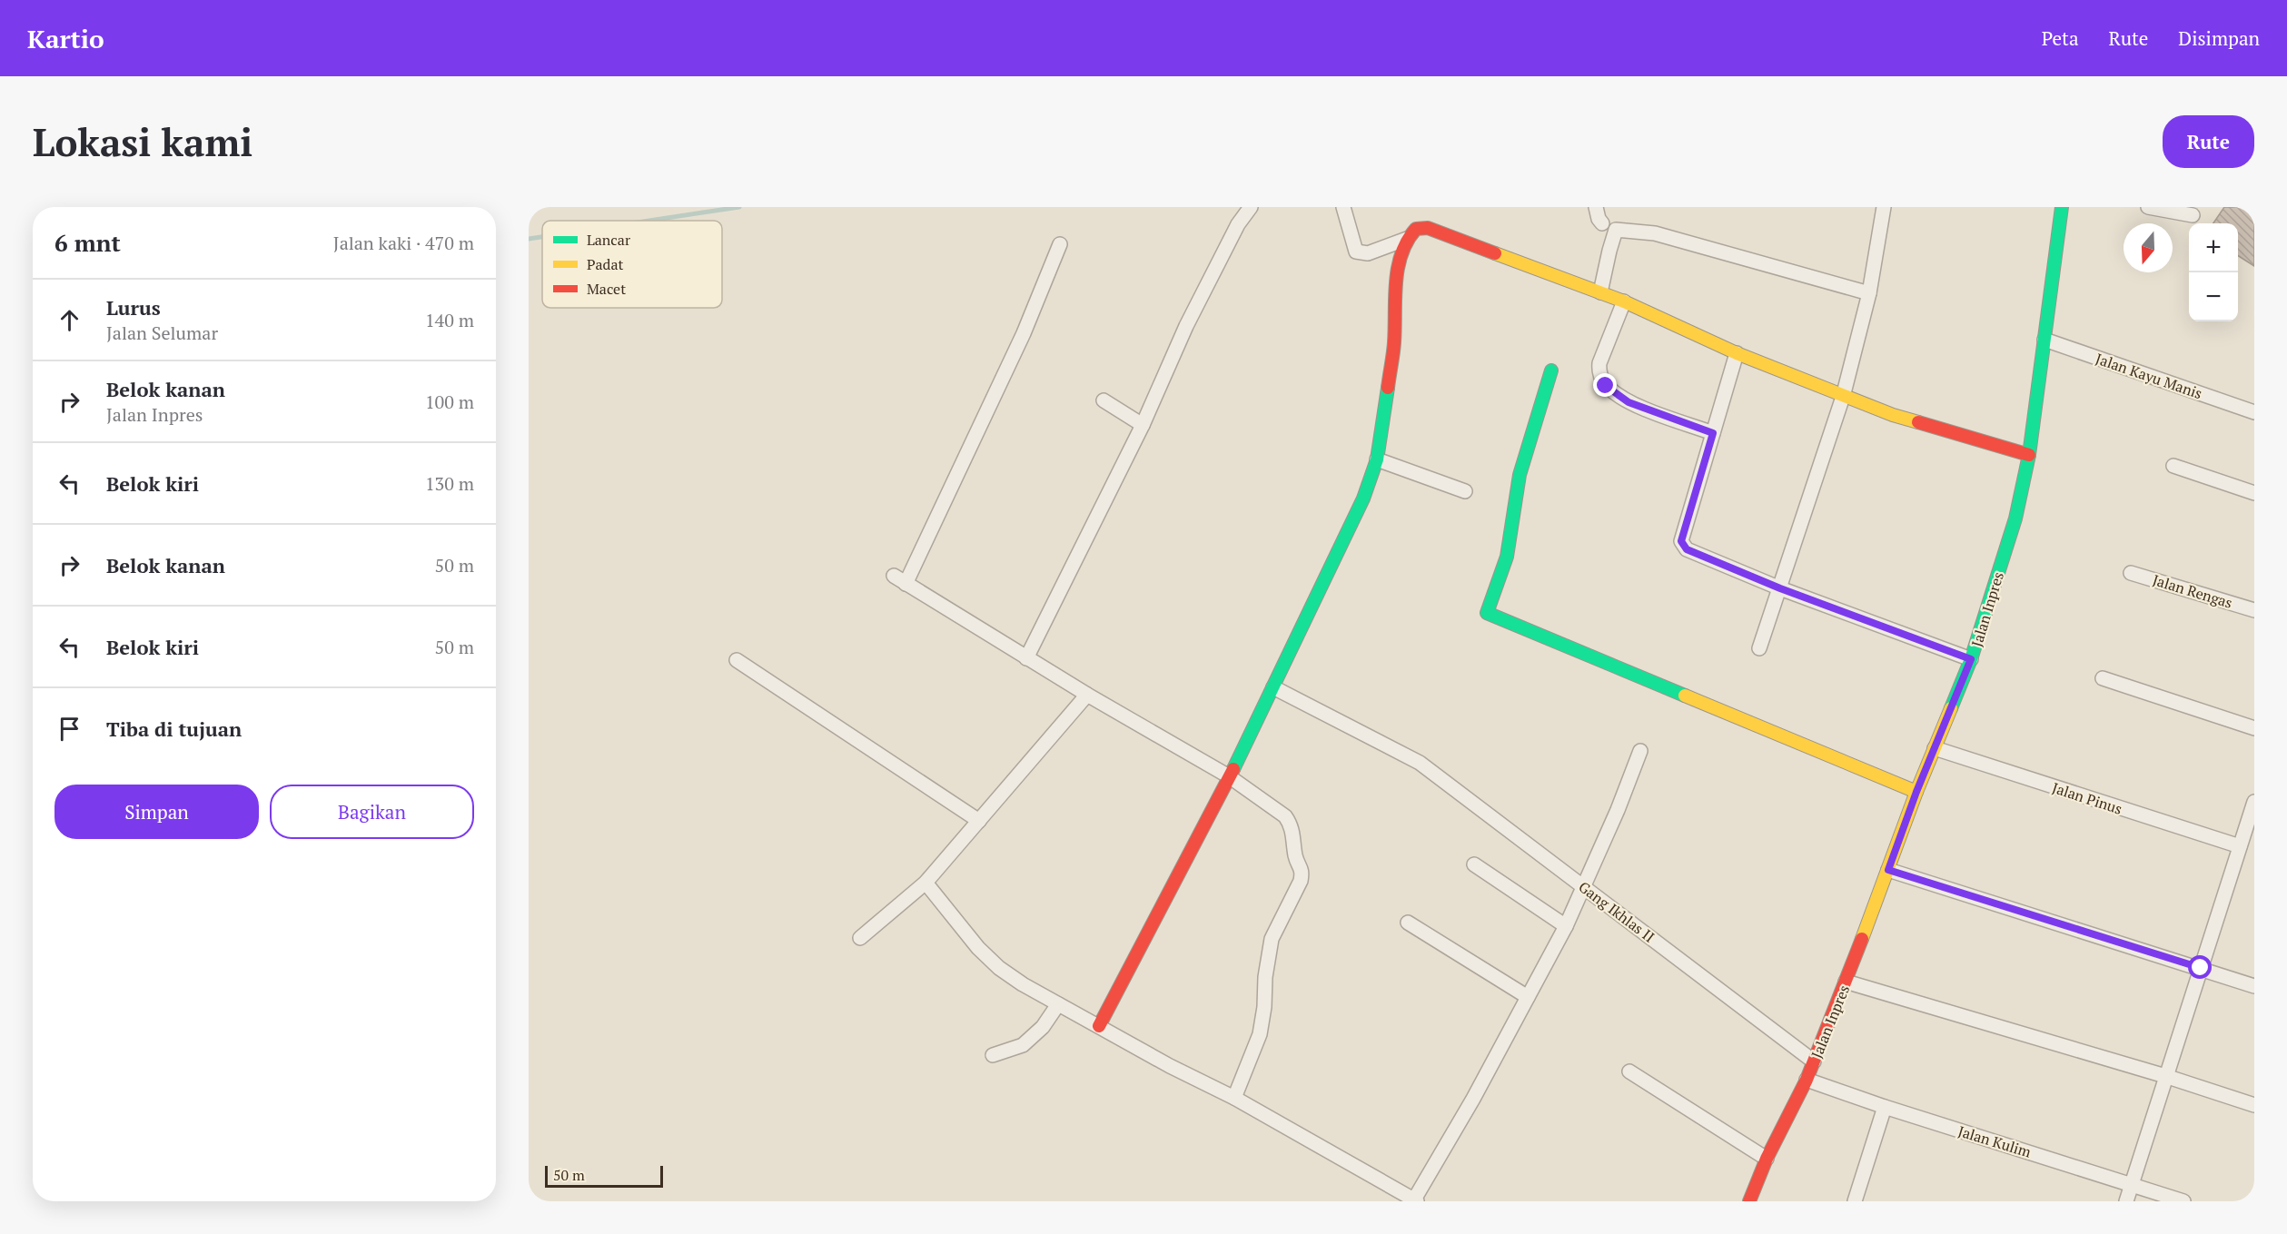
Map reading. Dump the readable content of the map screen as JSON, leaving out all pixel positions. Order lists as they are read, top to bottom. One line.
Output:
{"streets":{"street":["Jalan Kayu Manis","Jalan Rengas","Jalan Inpres","Jalan Pinus","Gang Ikhlas II","Jalan Kulim"]},"crossings":[["Jalan Kayu Manis","Jalan Inpres"],["Jalan Inpres","Jalan Pinus"],["Jalan Inpres","Gang Ikhlas II"],["Jalan Inpres","Jalan Kulim"]],"legend":["Lancar","Padat","Macet"],"scale_bar":"50 m","north":"bottom","page":{"header":"Kartio","nav":["Peta","Rute","Disimpan"],"buttons":["Rute",["Simpan","Bagikan"]],"title":"Lokasi kami","heading":["6 mnt","Jalan kaki · 470 m"],"map_buttons":["+","−"],"list":[["Lurus","Jalan Selumar","140 m"],["Belok kanan","Jalan Inpres","100 m"],["Belok kiri","130 m"],["Belok kanan","50 m"],["Belok kiri","50 m"],"Tiba di tujuan"],"scale":"50 m"}}
